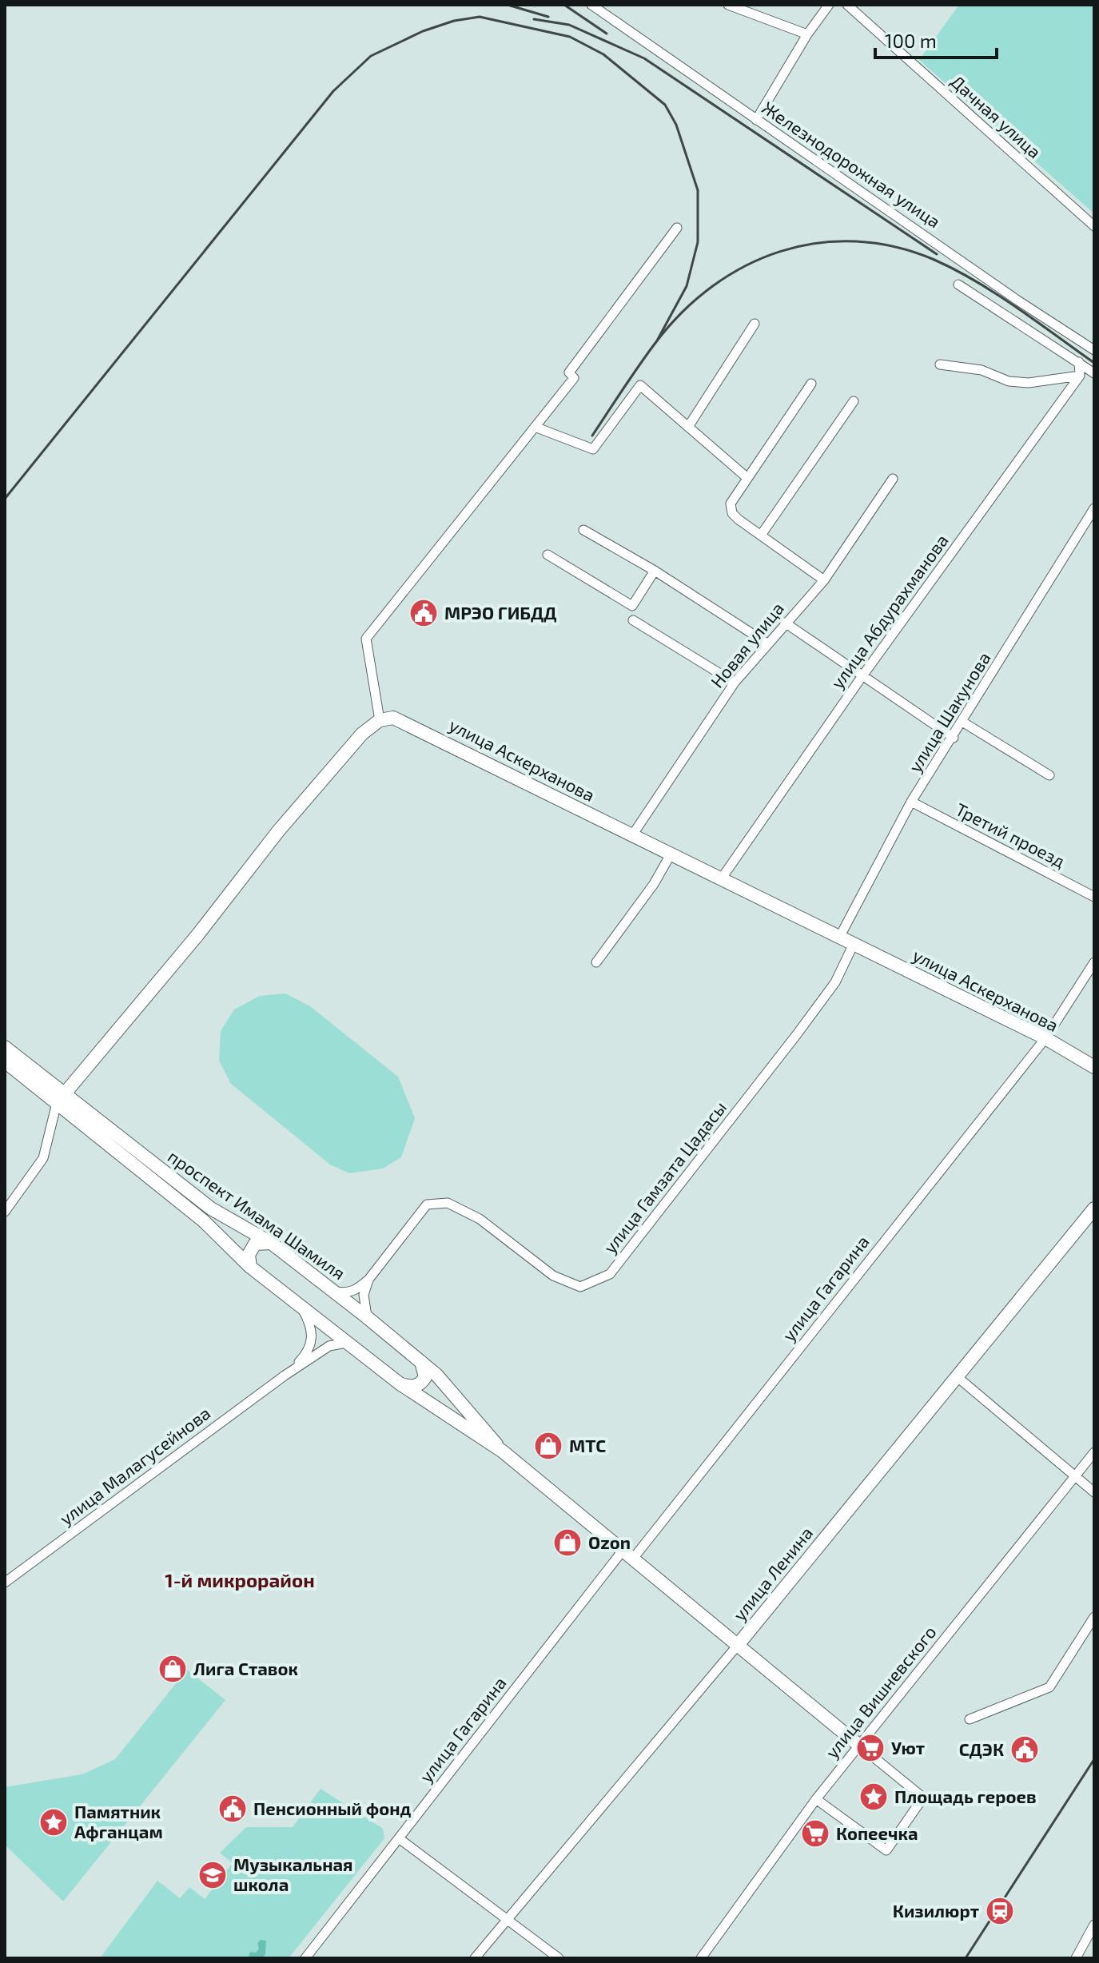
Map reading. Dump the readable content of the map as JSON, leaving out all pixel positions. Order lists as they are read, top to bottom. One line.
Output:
{"streets":{"street":["Дачная улица","Железнодорожная улица","улица Абдурахманова","Новая улица","улица Шакунова","улица Аскерханова","Третий проезд","улица Гамзата Цадасы","проспект Имама Шамиля","улица Гагарина","улица Малагусейнова","улица Ленина","улица Вишневского"]},"crossings":[["улица Абдурахманова","улица Аскерханова"],["Новая улица","улица Аскерханова"],["улица Шакунова","улица Аскерханова"],["улица Шакунова","Третий проезд"],["улица Аскерханова","улица Гамзата Цадасы"],["улица Аскерханова","улица Гагарина"],["проспект Имама Шамиля","улица Гагарина"],["проспект Имама Шамиля","улица Ленина"],["проспект Имама Шамиля","улица Вишневского"]],"districts":["1-й микрорайон"],"places":{"public building":["МРЭО ГИБДД","СДЭК","Пенсионный фонд"],"shop":["МТС","Ozon","Лига Ставок"],"supermarket":["Уют","Копеечка"],"place":["Площадь героев","Памятник Афганцам"],"school or university":["Музыкальная школа"],"station":["Кизилюрт"]},"scale_bar":"100 m"}
